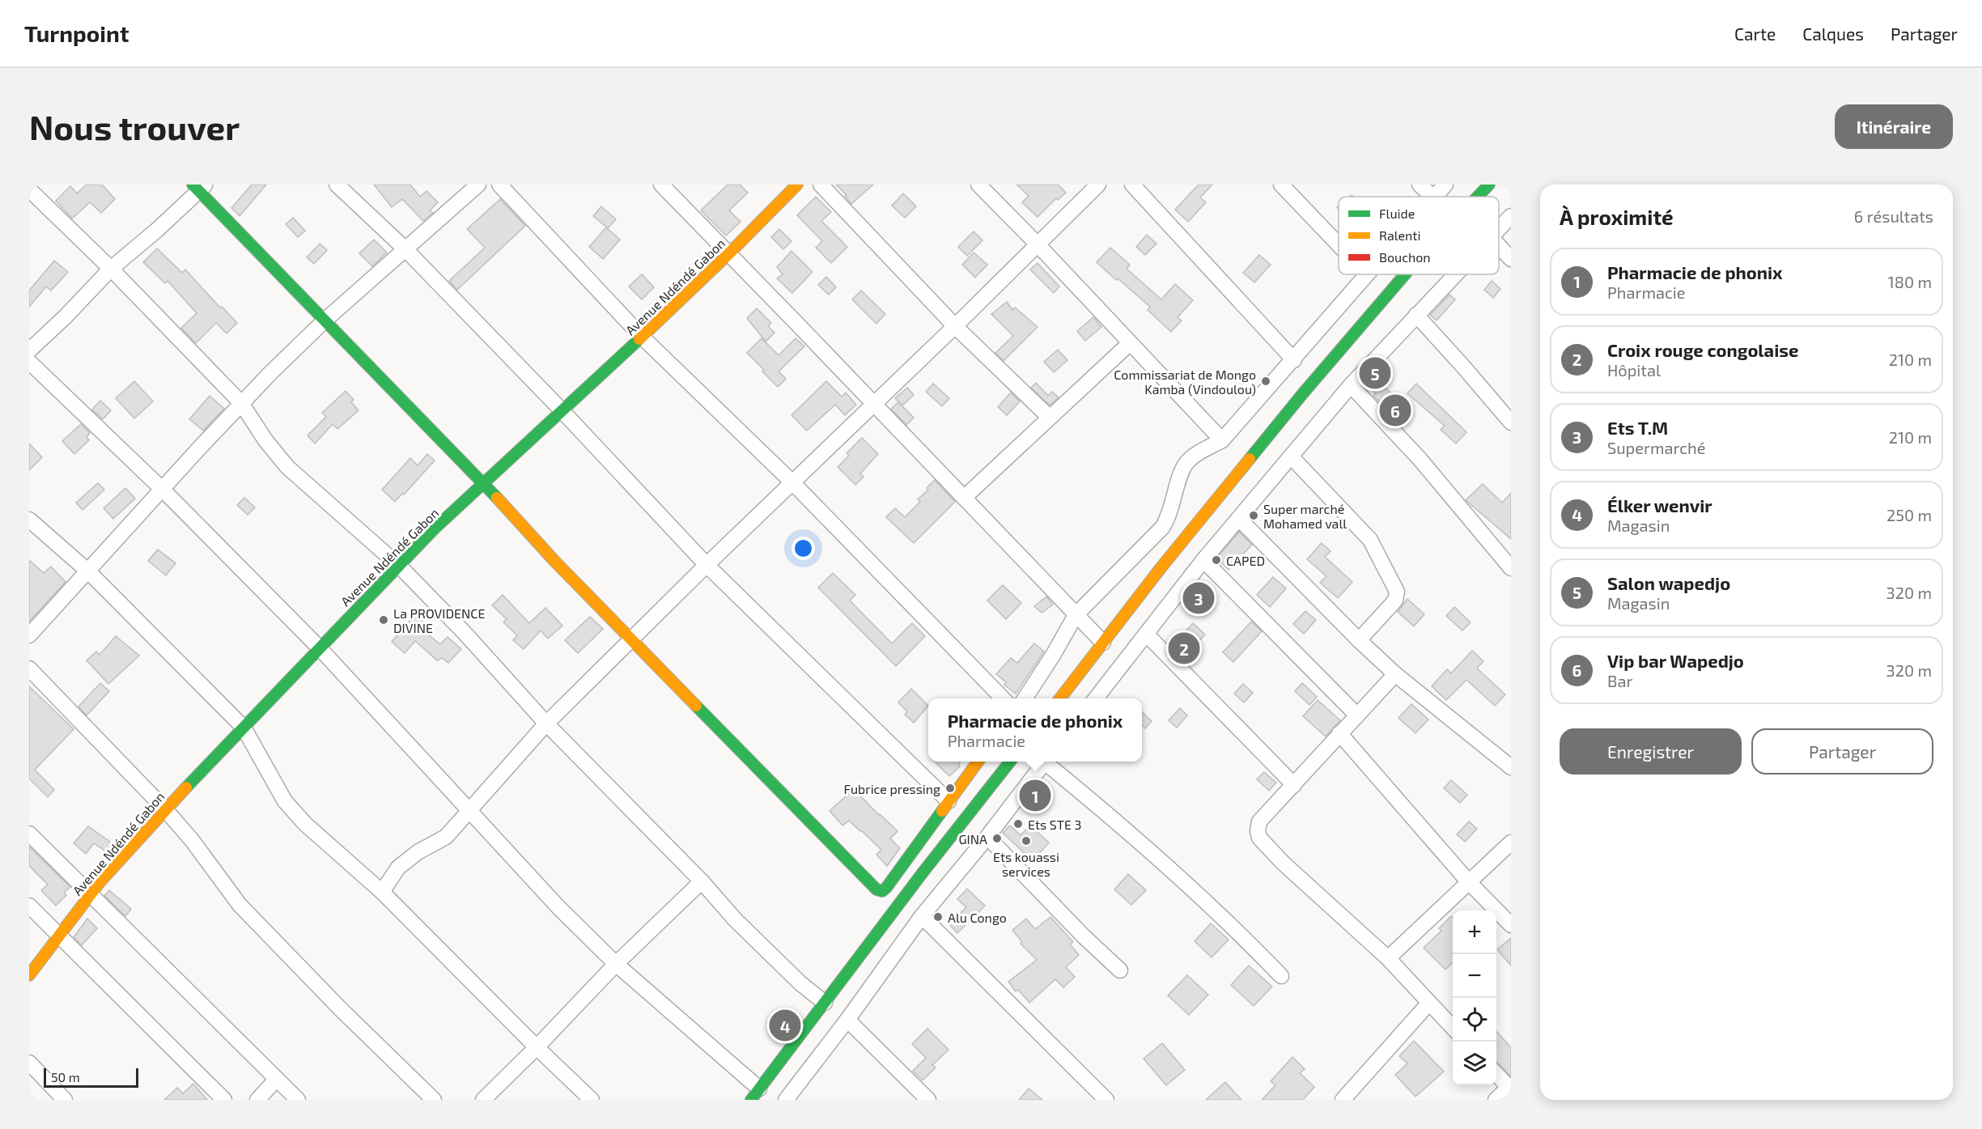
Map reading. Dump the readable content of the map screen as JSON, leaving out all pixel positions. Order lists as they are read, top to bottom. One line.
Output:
{"streets":{"main road":["Avenue Ndéndé Gabon"]},"places":["Commissariat de Mongo Kamba (Vindoulou)","Super marché Mohamed vall","CAPED","La PROVIDENCE DIVINE","Fubrice pressing","Ets STE 3","GINA","Ets kouassi services","Alu Congo"],"legend":["Fluide","Ralenti","Bouchon"],"scale_bar":"50 m","page":{"header":"Turnpoint","nav":["Carte","Calques","Partager"],"buttons":["Itinéraire",["Enregistrer","Partager"]],"title":"Nous trouver","heading":["À proximité","6 résultats"],"list":[{"mark":"1","name":"Pharmacie de phonix","note":"Pharmacie","value":"180 m"},{"mark":"2","name":"Croix rouge congolaise","note":"Hôpital","value":"210 m"},{"mark":"3","name":"Ets T.M","note":"Supermarché","value":"210 m"},{"mark":"4","name":"Élker wenvir","note":"Magasin","value":"250 m"},{"mark":"5","name":"Salon wapedjo","note":"Magasin","value":"320 m"},{"mark":"6","name":"Vip bar Wapedjo","note":"Bar","value":"320 m"}],"pins":["5","6","3","2","1","4"],"popup":["Pharmacie de phonix","Pharmacie"],"map_buttons":["+","−"],"scale":"50 m"}}
